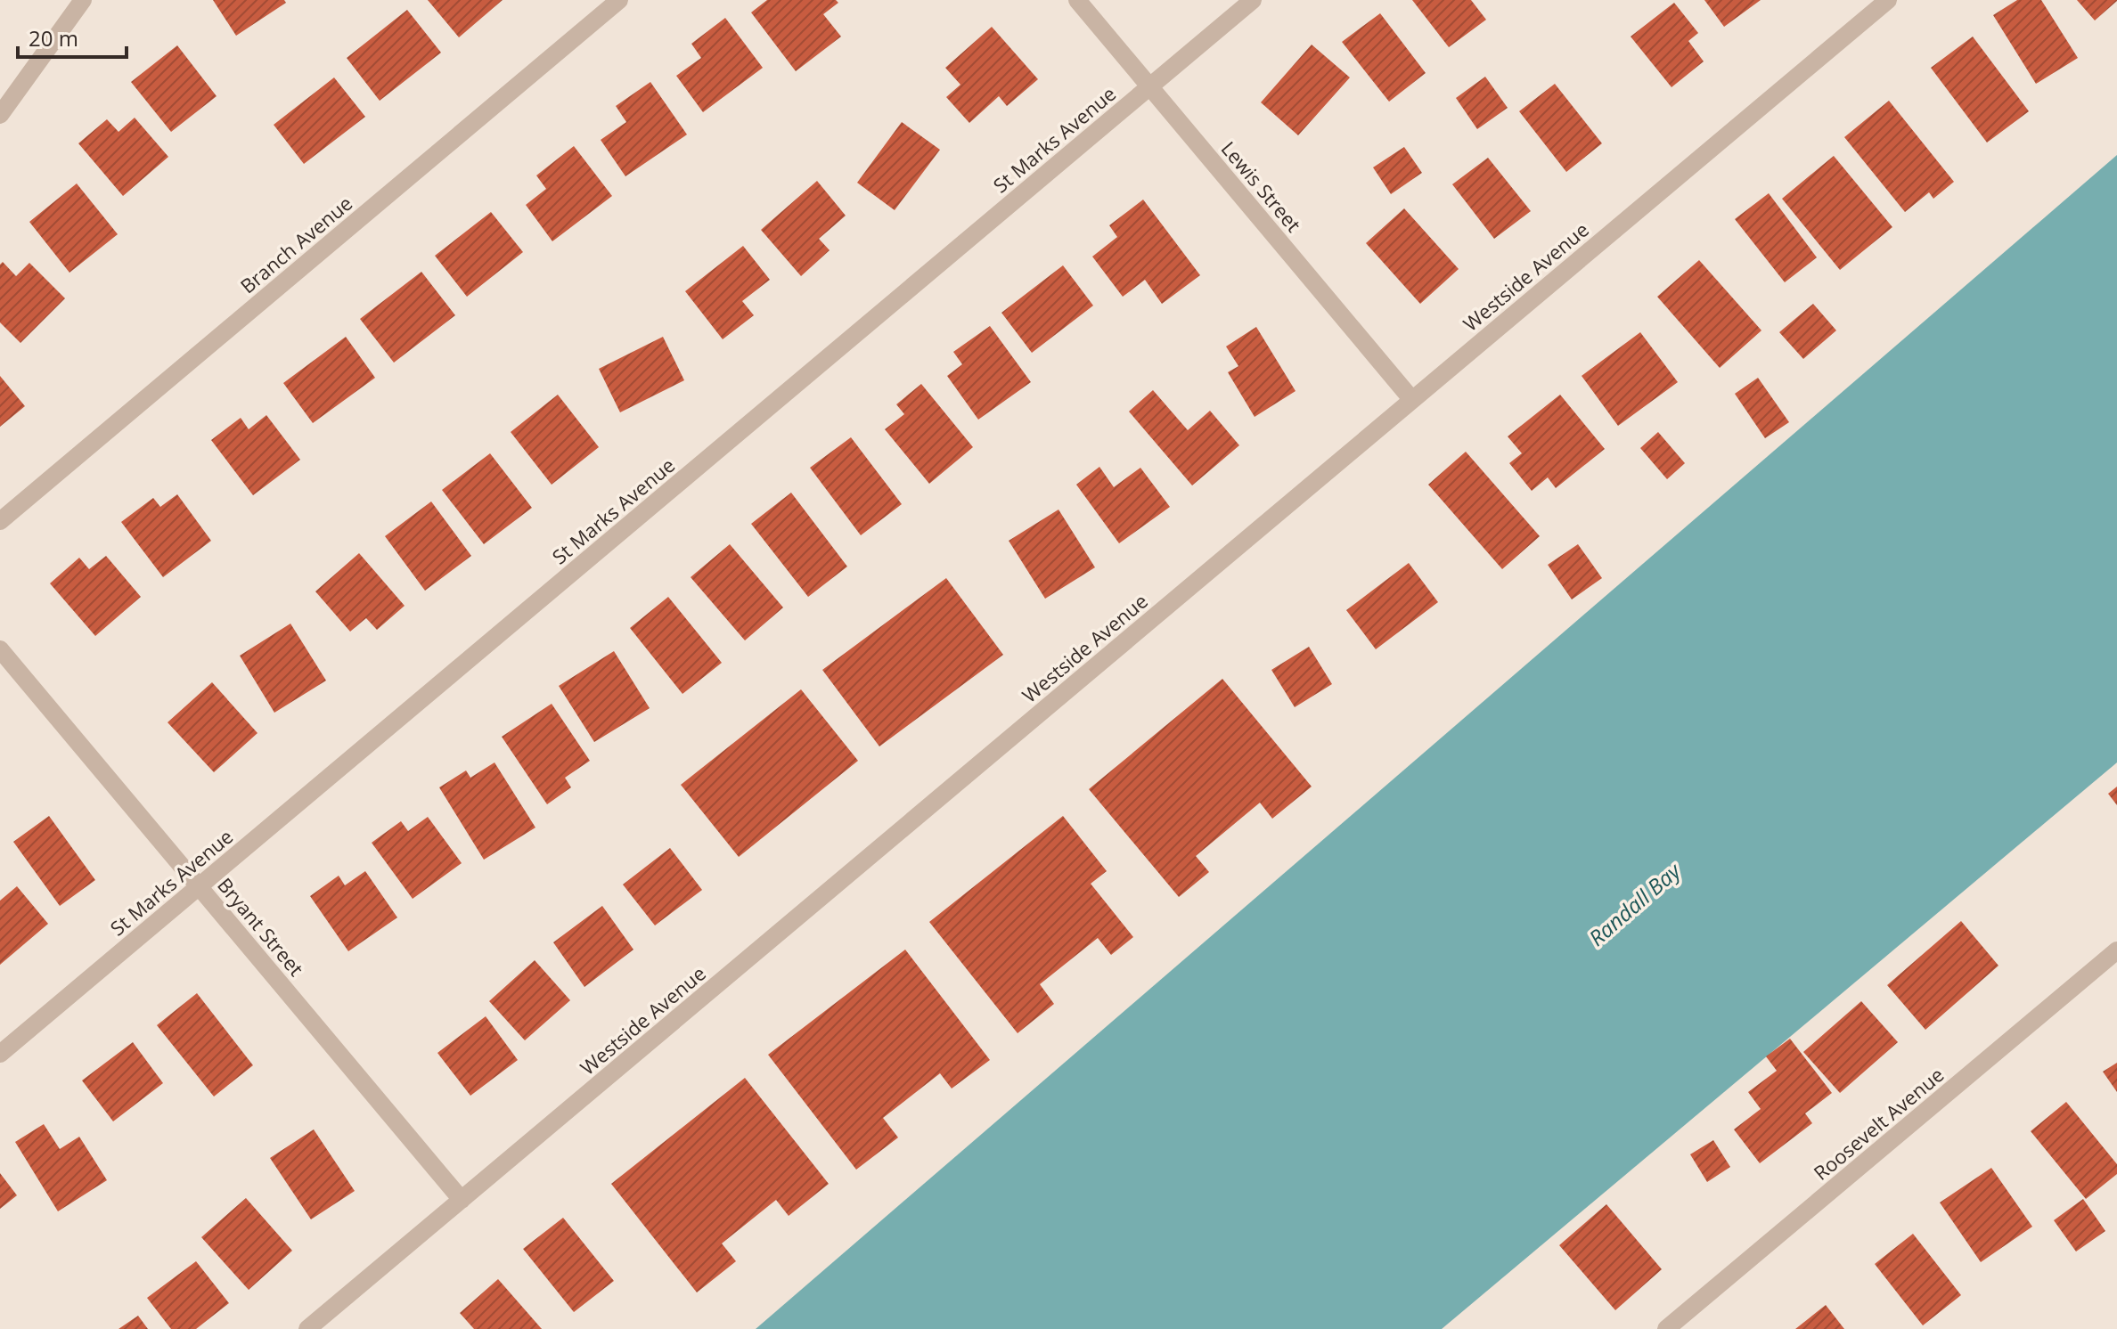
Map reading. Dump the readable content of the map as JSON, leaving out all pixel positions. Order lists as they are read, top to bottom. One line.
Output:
{"streets":{"street":["St Marks Avenue","Lewis Street","Branch Avenue","Westside Avenue","Bryant Street","Roosevelt Avenue"]},"crossings":[["St Marks Avenue","Lewis Street"],["St Marks Avenue","Bryant Street"],["Lewis Street","Westside Avenue"],["Westside Avenue","Bryant Street"]],"water":["Randall Bay"],"scale_bar":"20 m"}
